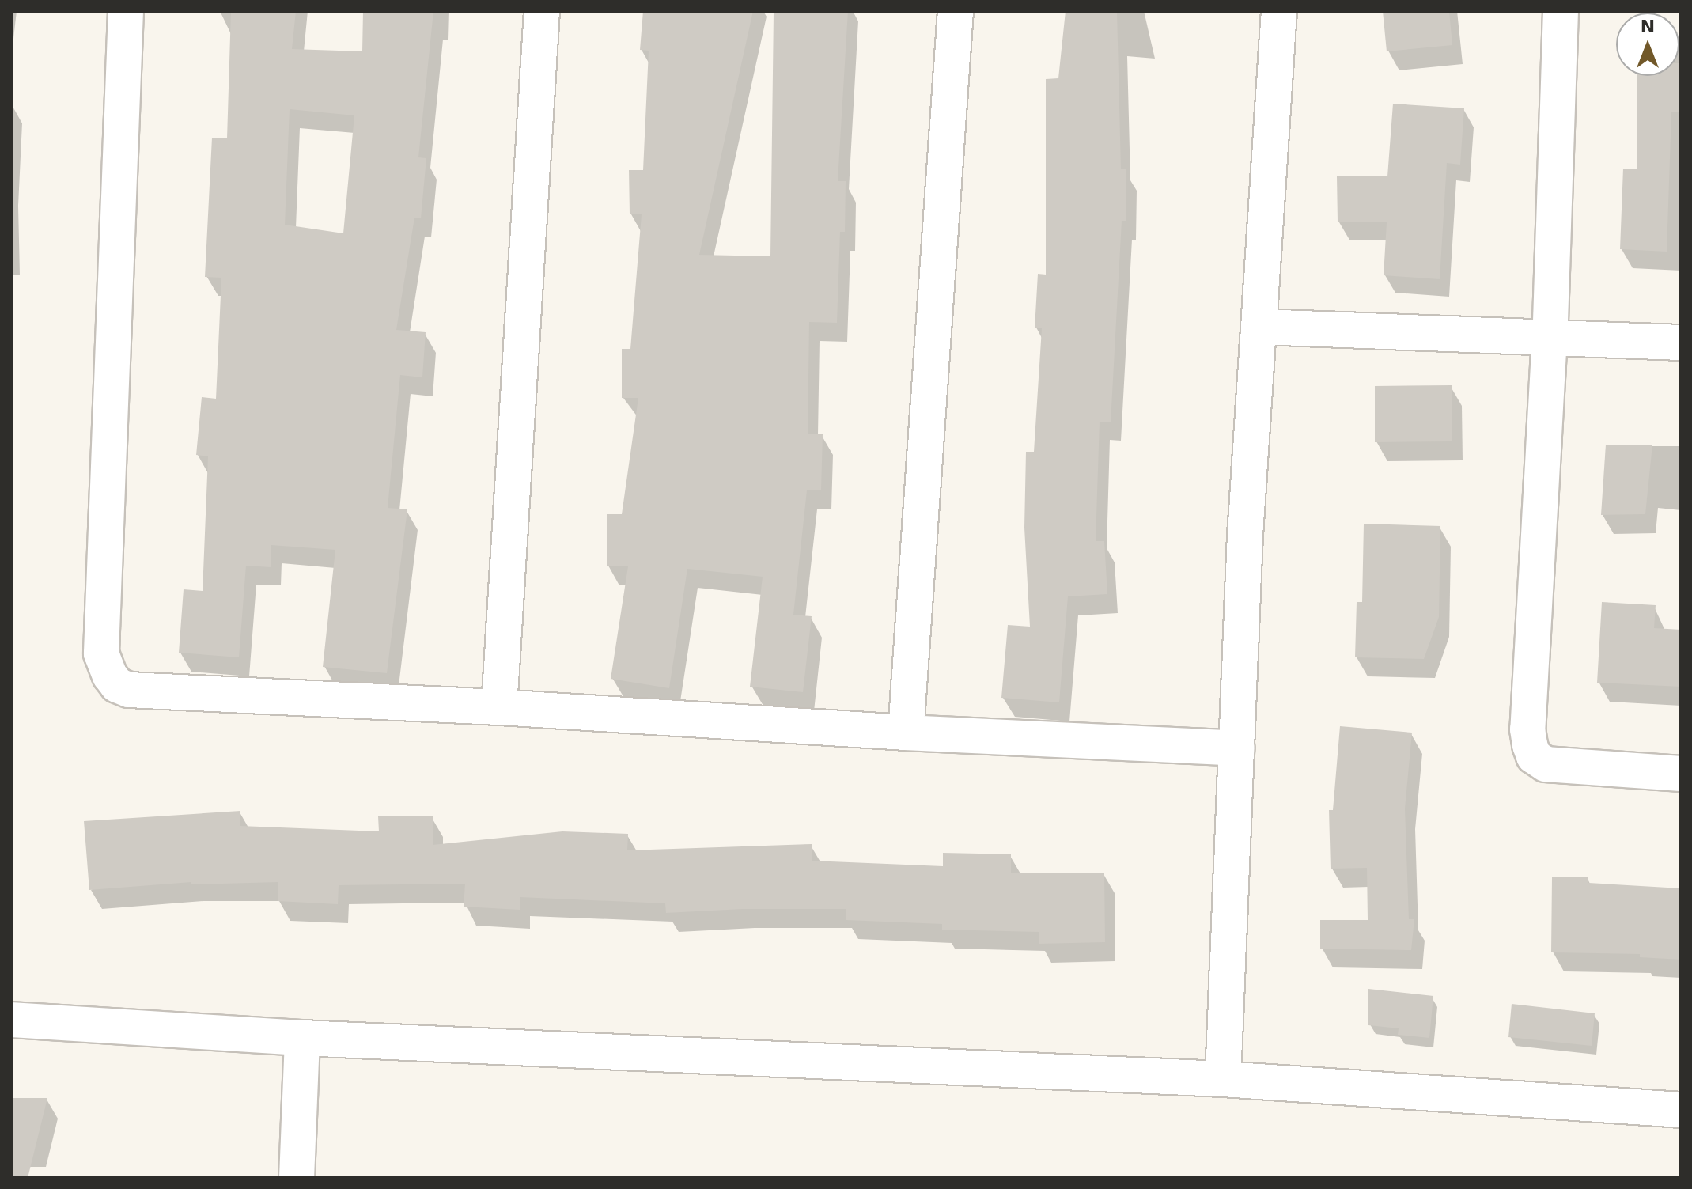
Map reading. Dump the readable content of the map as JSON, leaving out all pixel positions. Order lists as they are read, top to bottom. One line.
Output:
{"north":"top"}
